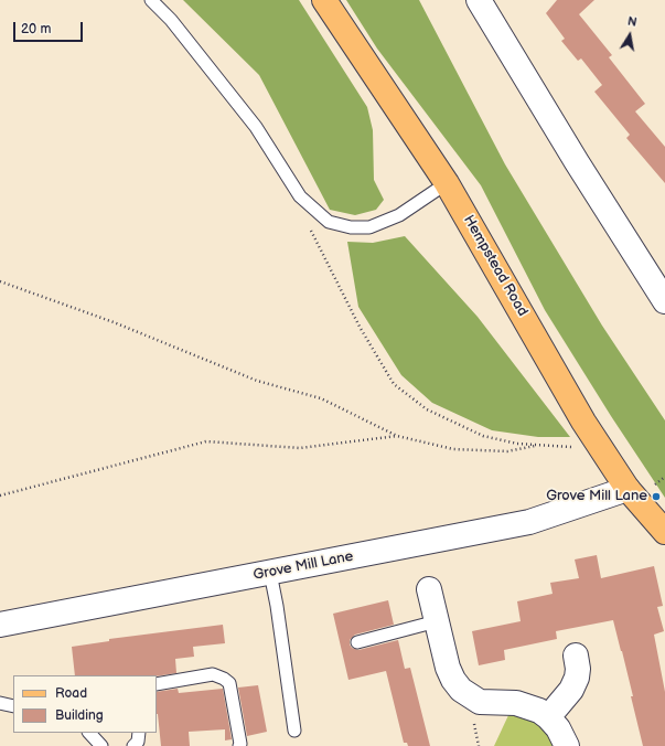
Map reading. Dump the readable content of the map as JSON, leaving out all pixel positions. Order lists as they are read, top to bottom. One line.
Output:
{"streets":{"main road":["Hempstead Road"],"street":["Grove Mill Lane"]},"crossings":[["Hempstead Road","Grove Mill Lane"]],"places":["Grove Mill Lane"],"legend":["Road","Building"],"scale_bar":"20 m","north":"top"}
